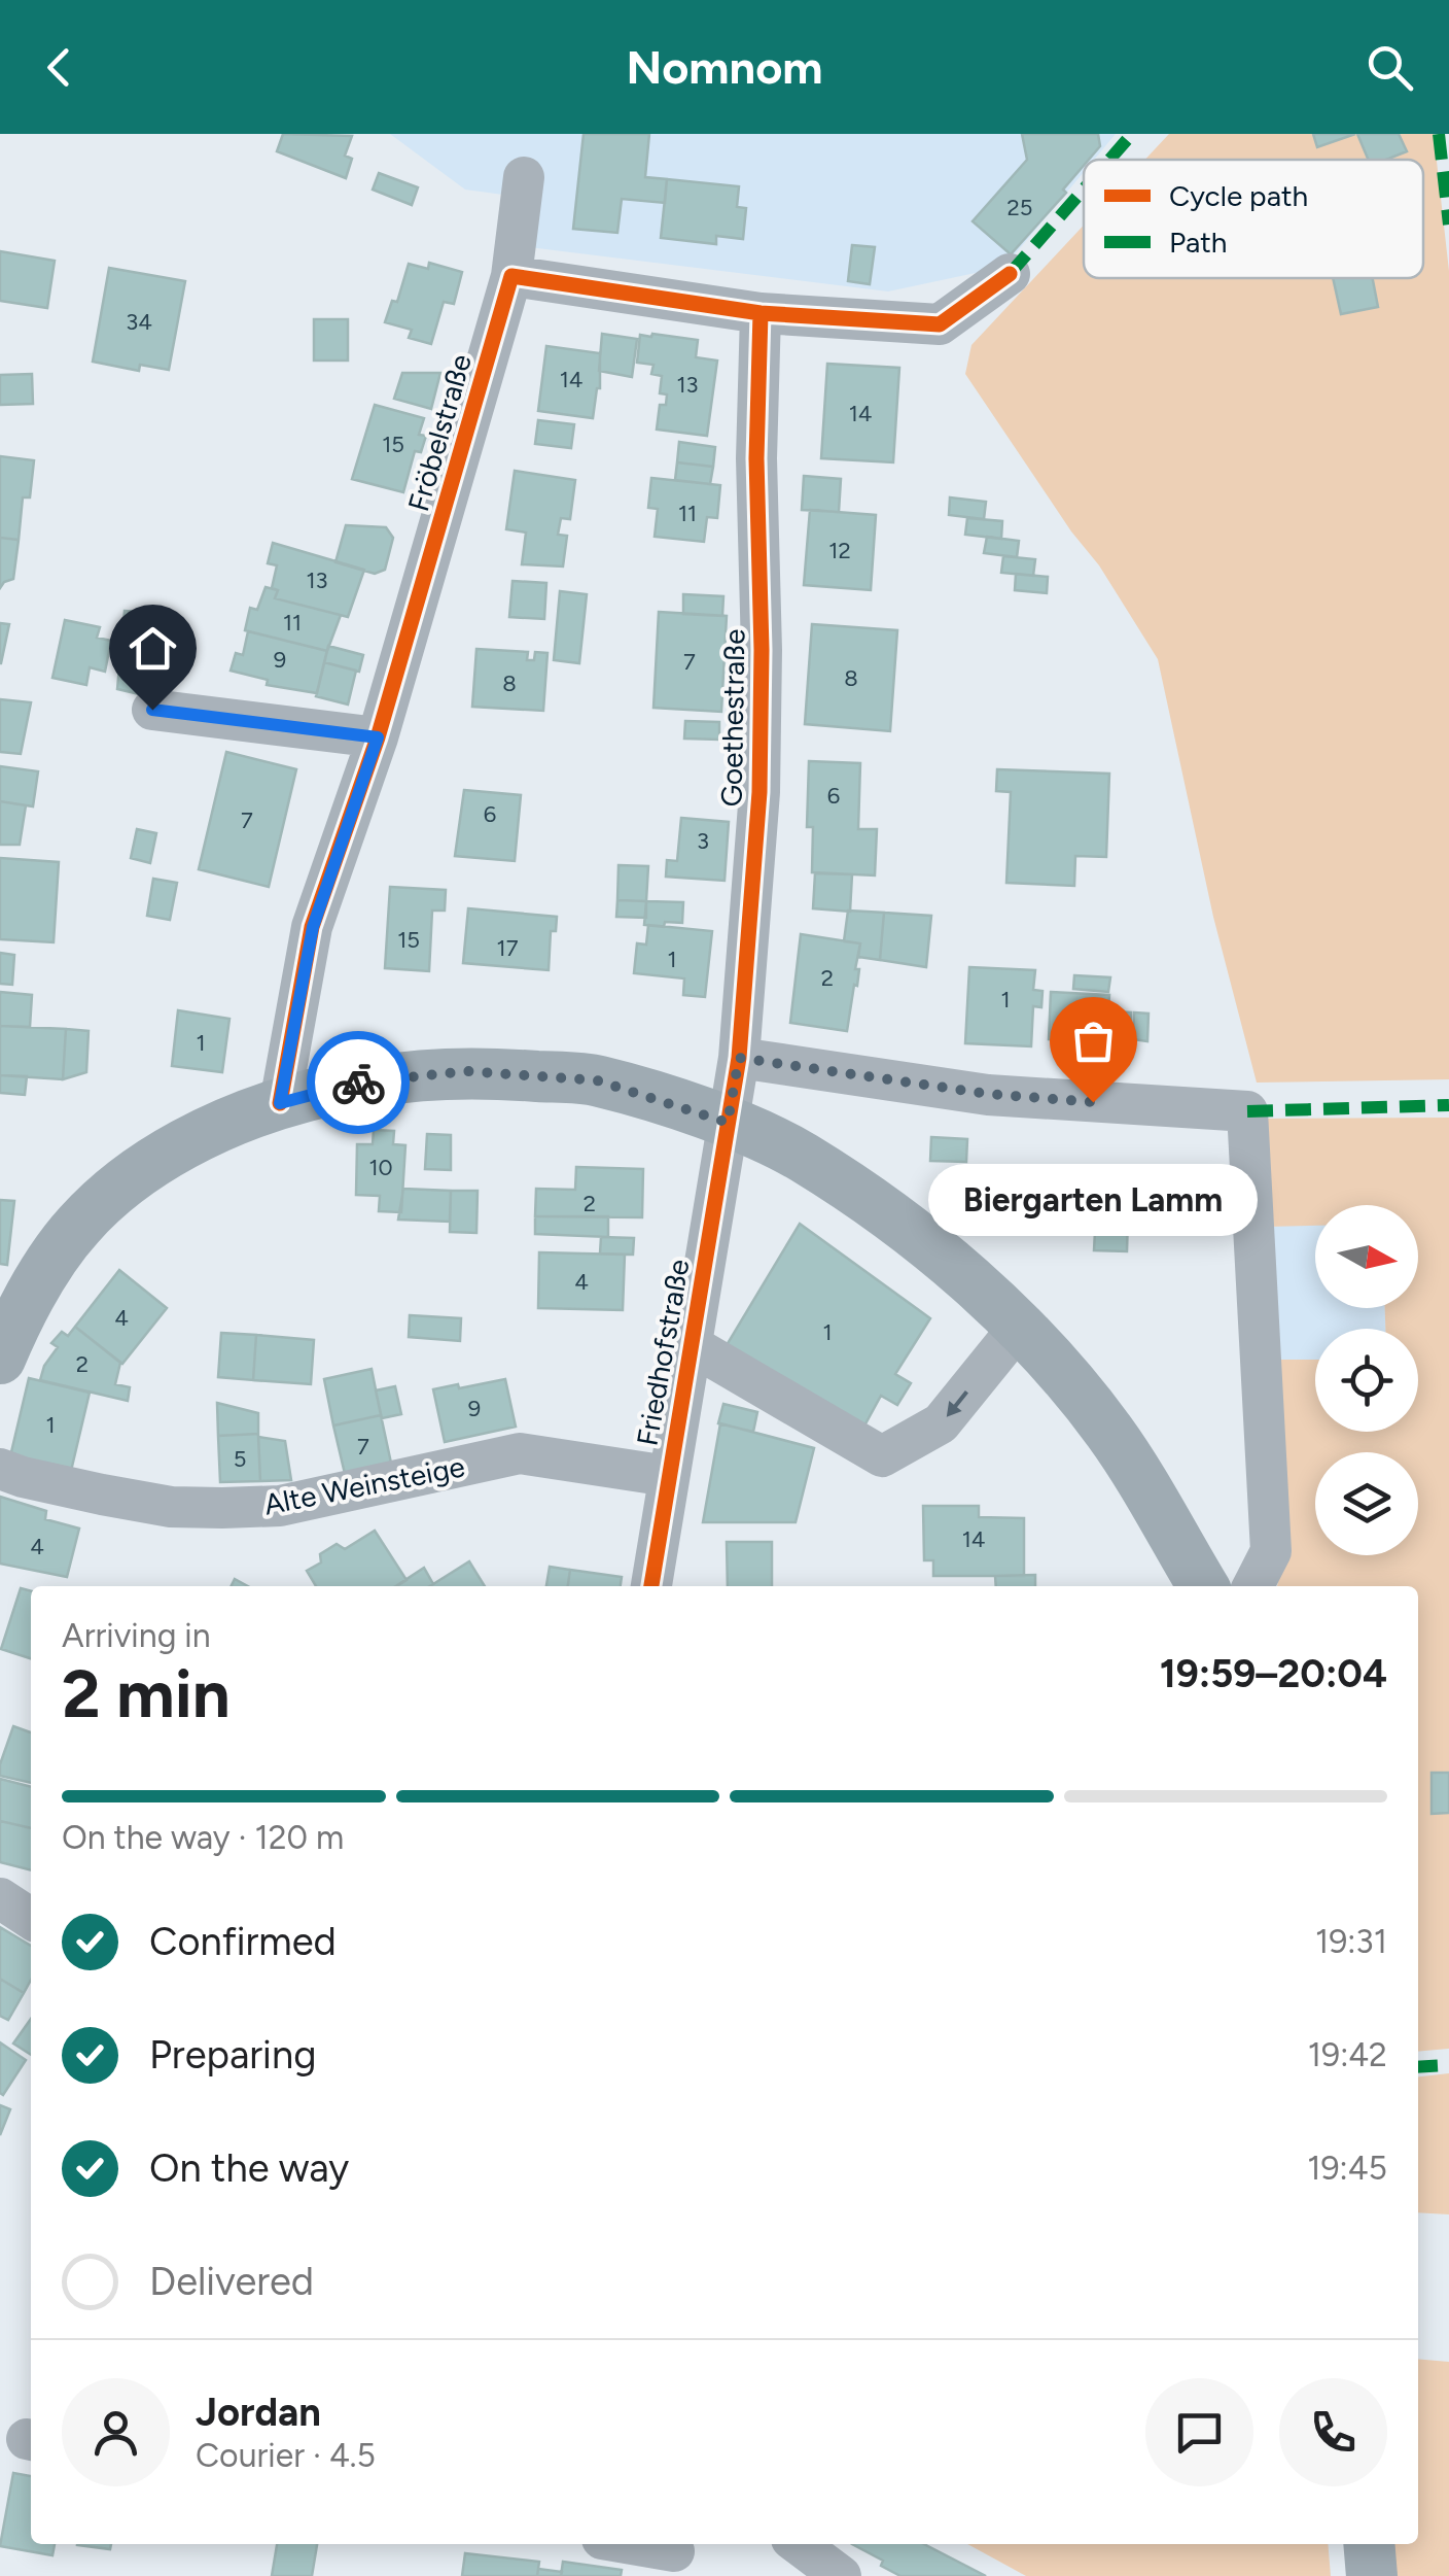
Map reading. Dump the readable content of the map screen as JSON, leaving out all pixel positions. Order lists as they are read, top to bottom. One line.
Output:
{"streets":{"street":["Fröbelstraße","Goethestraße","Friedhofstraße","Alte Weinsteige"]},"crossings":[["Goethestraße","Friedhofstraße"],["Friedhofstraße","Alte Weinsteige"]],"places":["Biergarten Lamm"],"house_numbers":["25","34","14","13","14","15","11","12","13","11","9","7","8","8","6","6","7","3","15","17","1","2","1","1","10","2","4","4","1","2","9","1","7","5","14","4"],"legend":["Cycle path","Path"],"north":"right","page":{"header":"Nomnom","bubble":"Biergarten Lamm","heading":["2 min","Arriving in","19:59–20:04"],"panel":["Jordan","Courier · 4.5"],"bar":"On the way · 120 m","list":[["Confirmed","19:31"],["Preparing","19:42"],["On the way","19:45"],"Delivered"]}}
